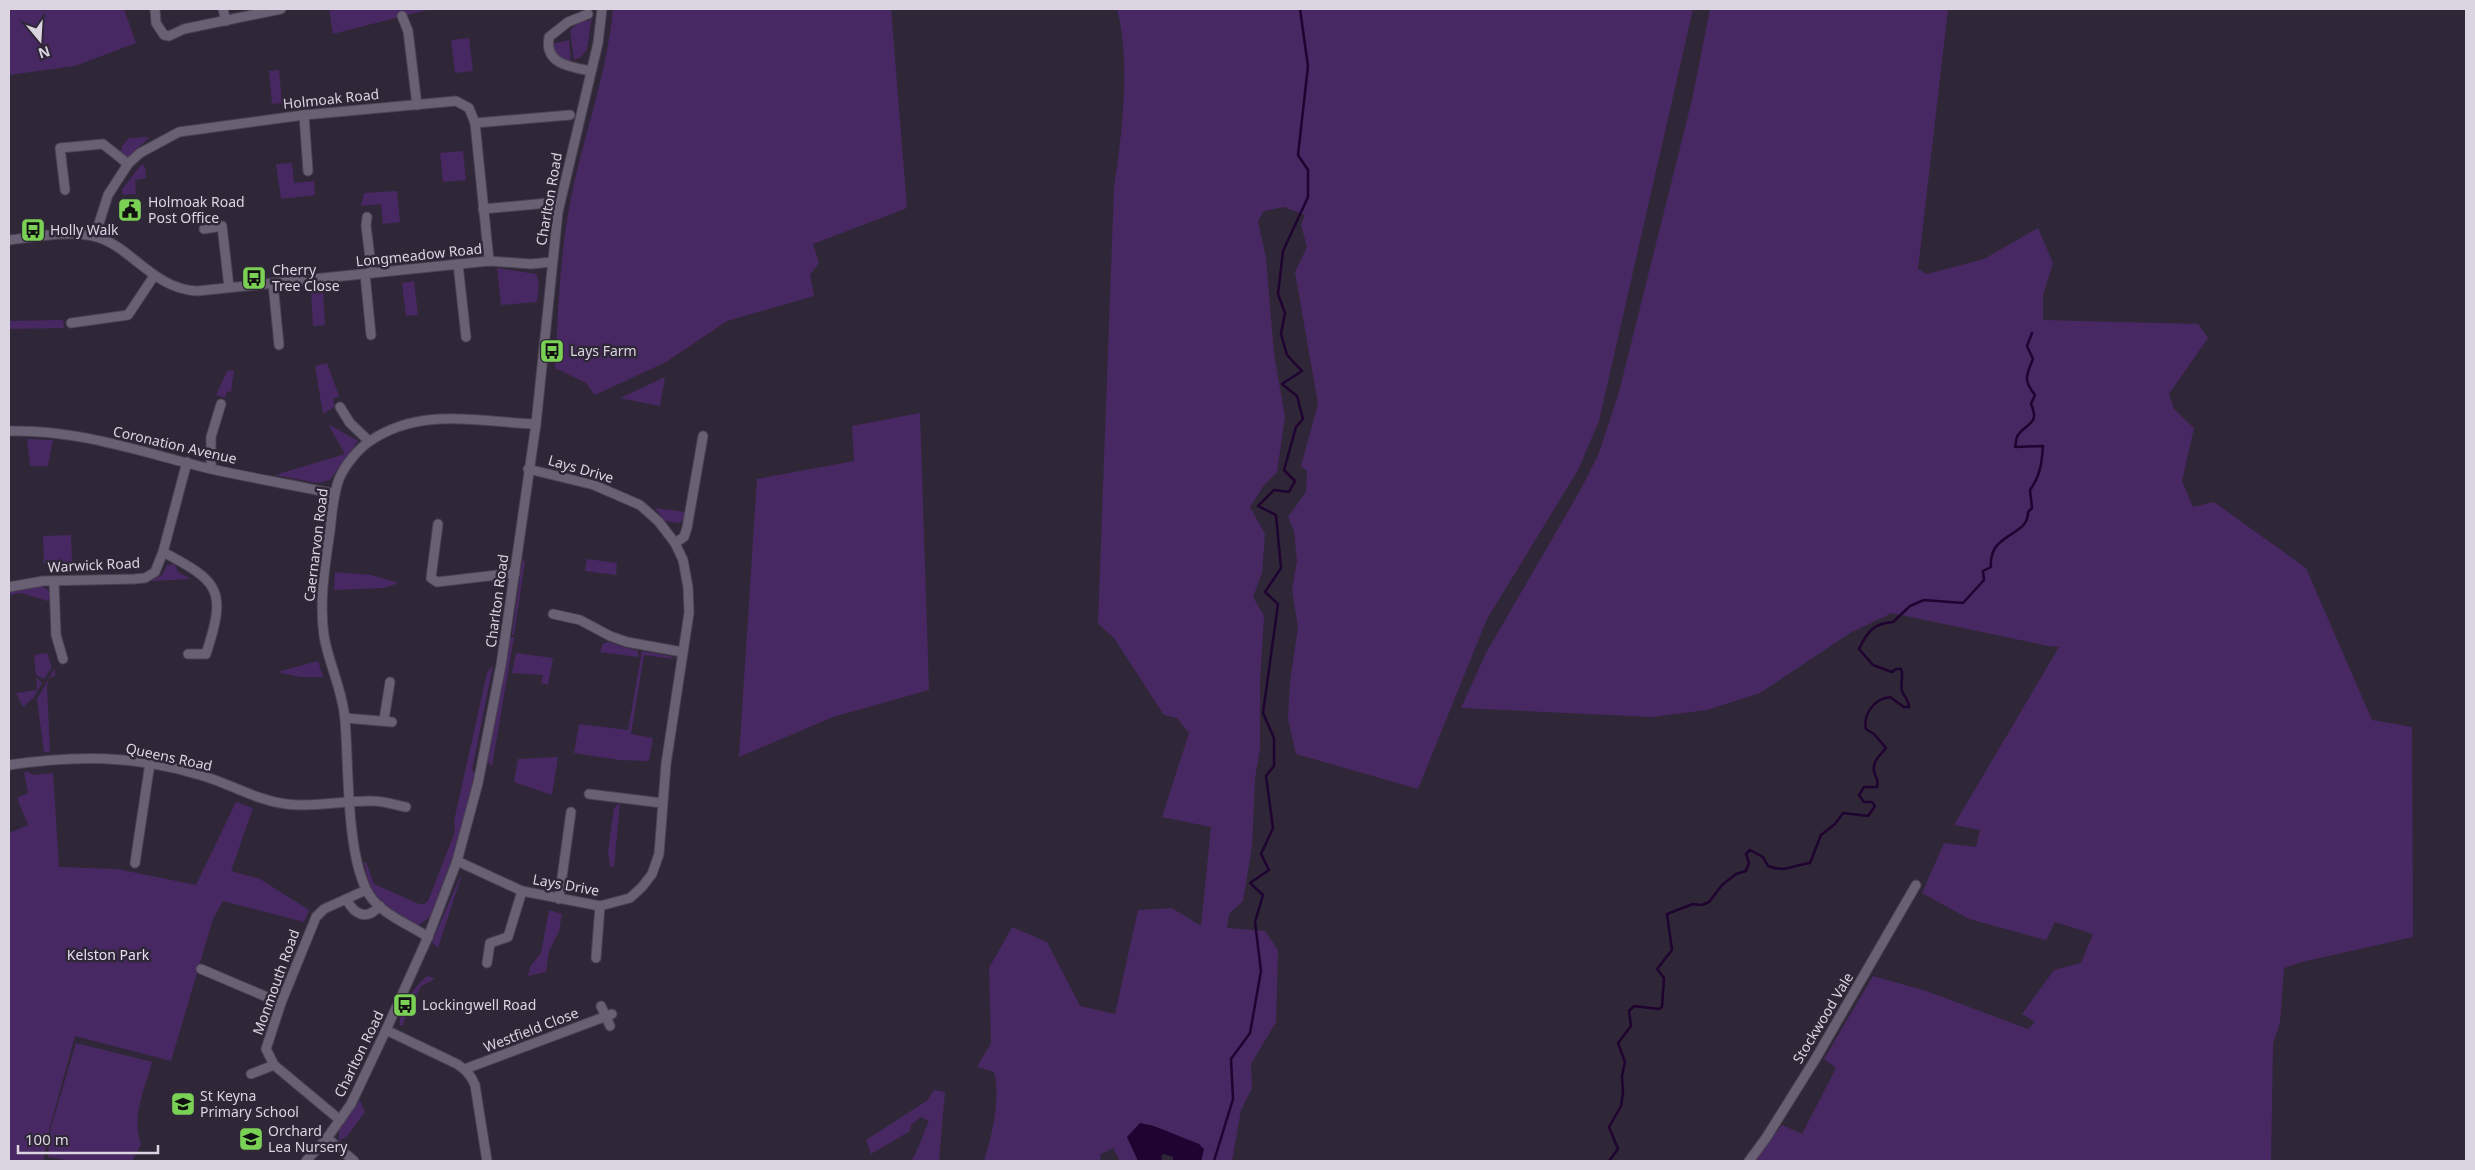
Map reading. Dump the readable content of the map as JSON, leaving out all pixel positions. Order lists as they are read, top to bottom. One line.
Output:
{"streets":{"street":["Holmoak Road","Charlton Road","Longmeadow Road","Coronation Avenue","Lays Drive","Caernarvon Road","Warwick Road","Queens Road","Monmouth Road","Stockwood Vale","Westfield Close"]},"crossings":[["Holmoak Road","Longmeadow Road"],["Charlton Road","Longmeadow Road"],["Charlton Road","Lays Drive"],["Charlton Road","Caernarvon Road"],["Coronation Avenue","Caernarvon Road"],["Coronation Avenue","Warwick Road"],["Caernarvon Road","Queens Road"],["Caernarvon Road","Monmouth Road"]],"parks":["Kelston Park"],"places":{"public building":["Holmoak Road Post Office"],"bus stop":["Holly Walk","Cherry Tree Close","Lays Farm","Lockingwell Road"],"school or university":["St Keyna Primary School","Orchard Lea Nursery"]},"scale_bar":"100 m","north":"bottom"}
